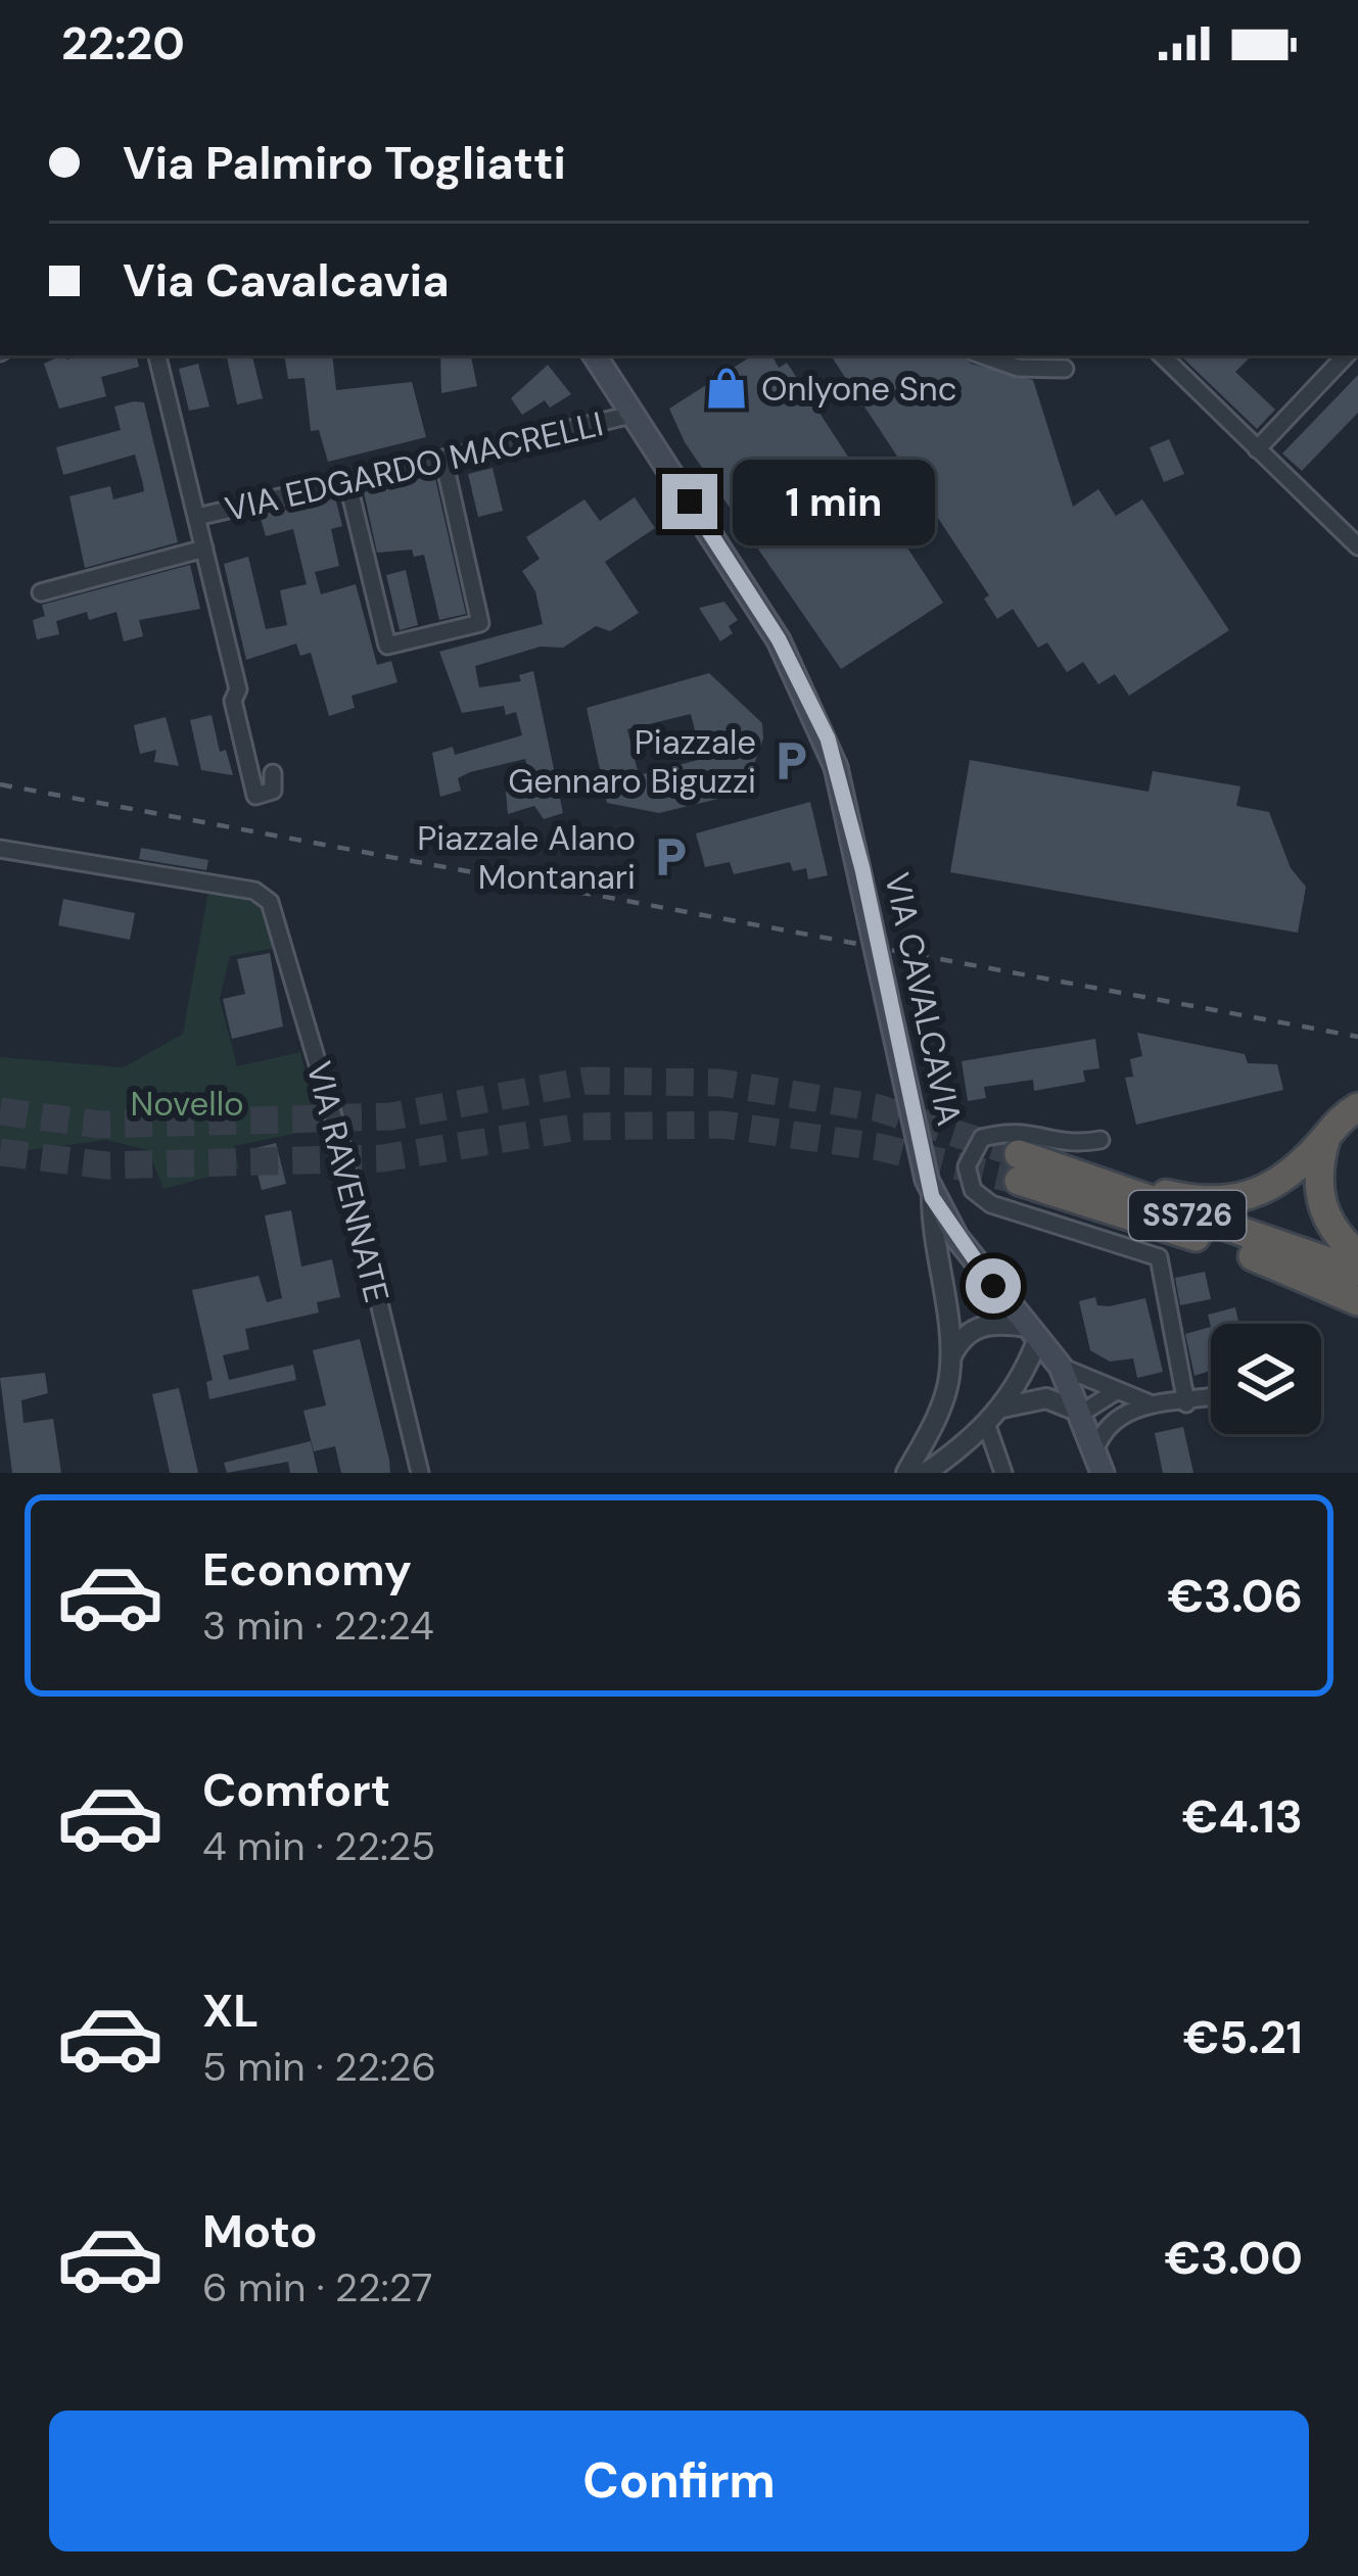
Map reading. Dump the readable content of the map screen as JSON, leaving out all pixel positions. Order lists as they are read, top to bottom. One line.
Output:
{"streets":{"highway":["SS726"],"main road":["VIA CAVALCAVIA"],"street":["VIA EDGARDO MACRELLI","VIA RAVENNATE"]},"crossings":[["VIA EDGARDO MACRELLI","VIA CAVALCAVIA"]],"parks":["Novello"],"places":{"shop":["Onlyone Snc"],"parking":["Piazzale Gennaro Biguzzi","Piazzale Alano Montanari"]},"page":{"status":"22:20","banner":["Via Palmiro Togliatti","Via Cavalcavia"],"bubble":"1 min","list":[{"name":"Economy","note":"3 min · 22:24","value":"€3.06"},{"name":"Comfort","note":"4 min · 22:25","value":"€4.13"},{"name":"XL","note":"5 min · 22:26","value":"€5.21"},{"name":"Moto","note":"6 min · 22:27","value":"€3.00"}],"buttons":"Confirm"}}
